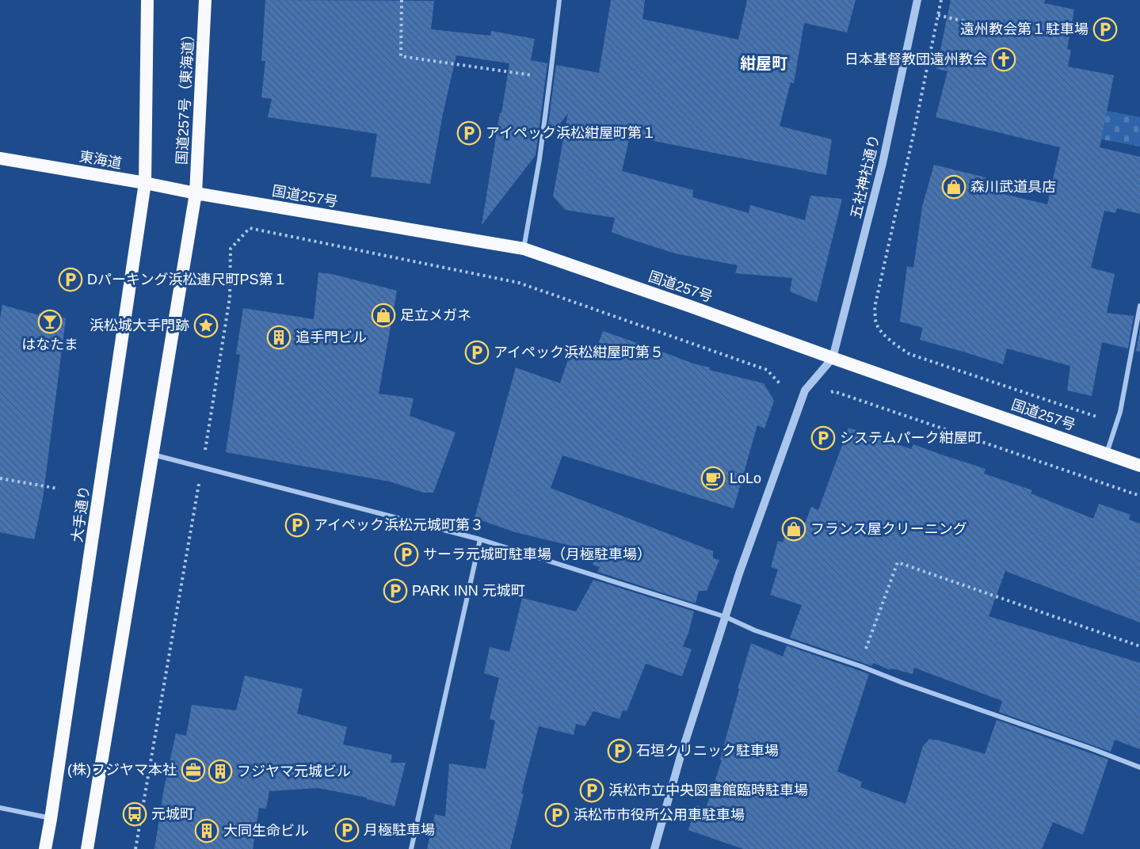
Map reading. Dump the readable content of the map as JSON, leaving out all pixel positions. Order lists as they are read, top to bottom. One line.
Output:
{"streets":{"highway":["国道257号（東海道）","東海道","国道257号","大手通り"],"street":["五社神社通り"]},"crossings":[["国道257号（東海道）","東海道"],["国道257号（東海道）","国道257号"],["東海道","国道257号"],["東海道","大手通り"],["五社神社通り","国道257号"]],"districts":["紺屋町"],"places":{"parking":["遠州教会第１駐車場","アイペック浜松紺屋町第１","Dパーキング浜松連尺町PS第１","アイペック浜松紺屋町第５","システムパーク紺屋町","アイペック浜松元城町第３","サーラ元城町駐車場（月極駐車場）","PARK INN 元城町","石垣クリニック駐車場","浜松市立中央図書館臨時駐車場","浜松市市役所公用車駐車場","月極駐車場"],"church":["日本基督教団遠州教会"],"shop":["森川武道具店","足立メガネ","フランス屋クリーニング"],"bar":["はなたま"],"place":["浜松城大手門跡"],"building":["追手門ビル","フジヤマ元城ビル","大同生命ビル"],"cafe":["LoLo"],"office":["(株)フジヤマ本社"],"bus stop":["元城町"]}}
